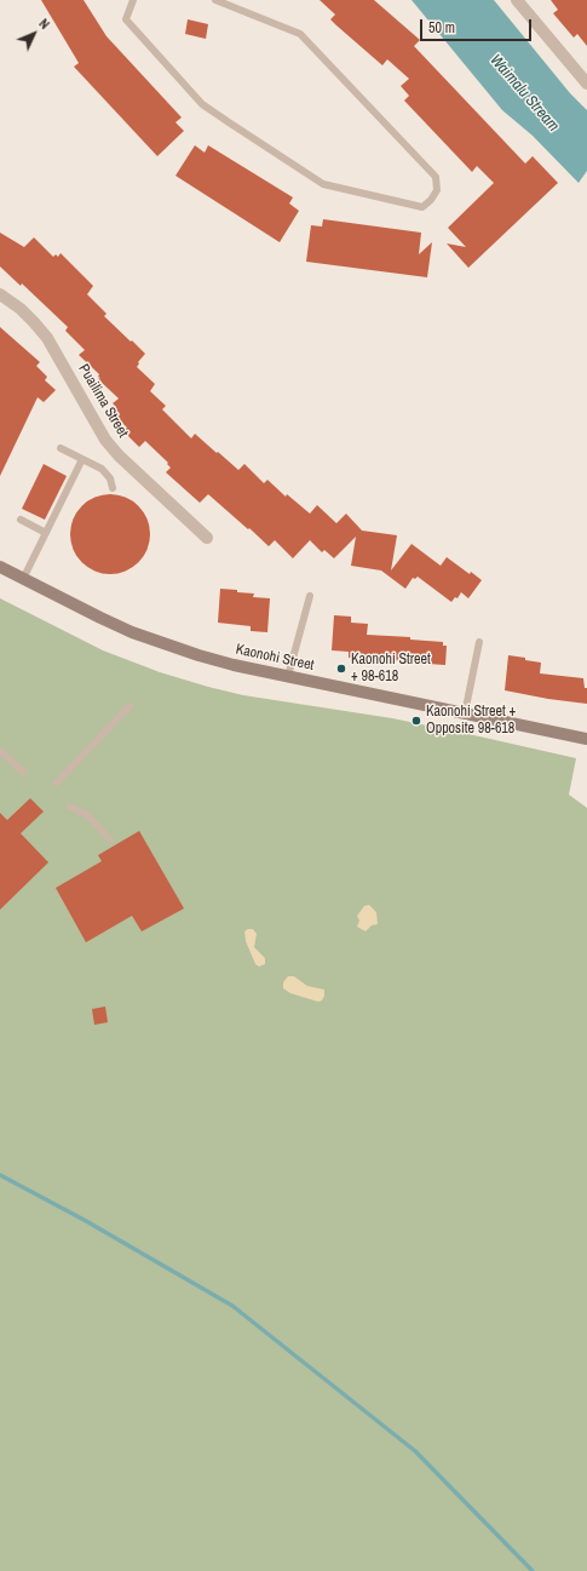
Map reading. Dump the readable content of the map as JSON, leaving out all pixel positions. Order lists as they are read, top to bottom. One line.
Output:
{"streets":{"street":["Puailima Street","Kaonohi Street"]},"water":["Waimalu Stream"],"places":["Kaonohi Street + 98-618","Kaonohi Street + Opposite 98-618"],"scale_bar":"50 m","north":"top right"}
